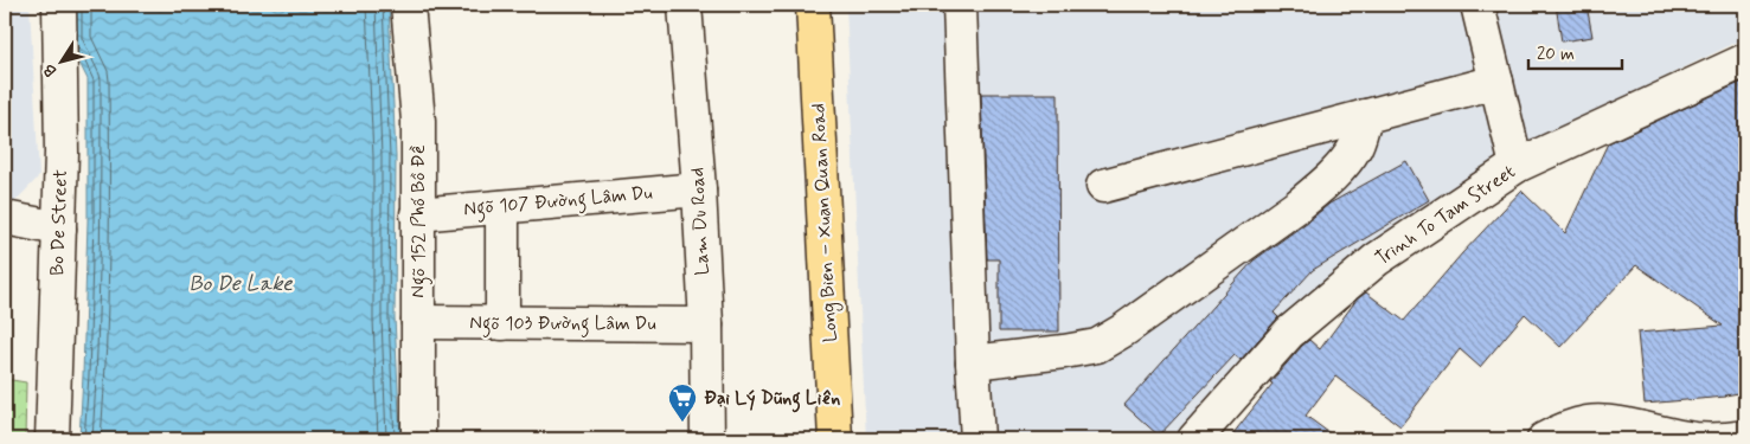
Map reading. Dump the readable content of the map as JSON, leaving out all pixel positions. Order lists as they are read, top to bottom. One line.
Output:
{"streets":{"main road":["Long Bien – Xuan Quan Road"],"street":["Ngõ 107 Đường Lâm Du","Trinh To Tam Street","Ngõ 152 Phố Bồ Đề","Lam Du Road","Bo De Street","Ngõ 103 Đường Lâm Du"]},"crossings":[["Ngõ 107 Đường Lâm Du","Ngõ 152 Phố Bồ Đề"],["Ngõ 107 Đường Lâm Du","Lam Du Road"],["Ngõ 152 Phố Bồ Đề","Ngõ 103 Đường Lâm Du"],["Lam Du Road","Ngõ 103 Đường Lâm Du"]],"water":["Bo De Lake"],"places":{"supermarket":["Đại Lý Dũng Liên"]},"scale_bar":"20 m","north":"bottom left"}
